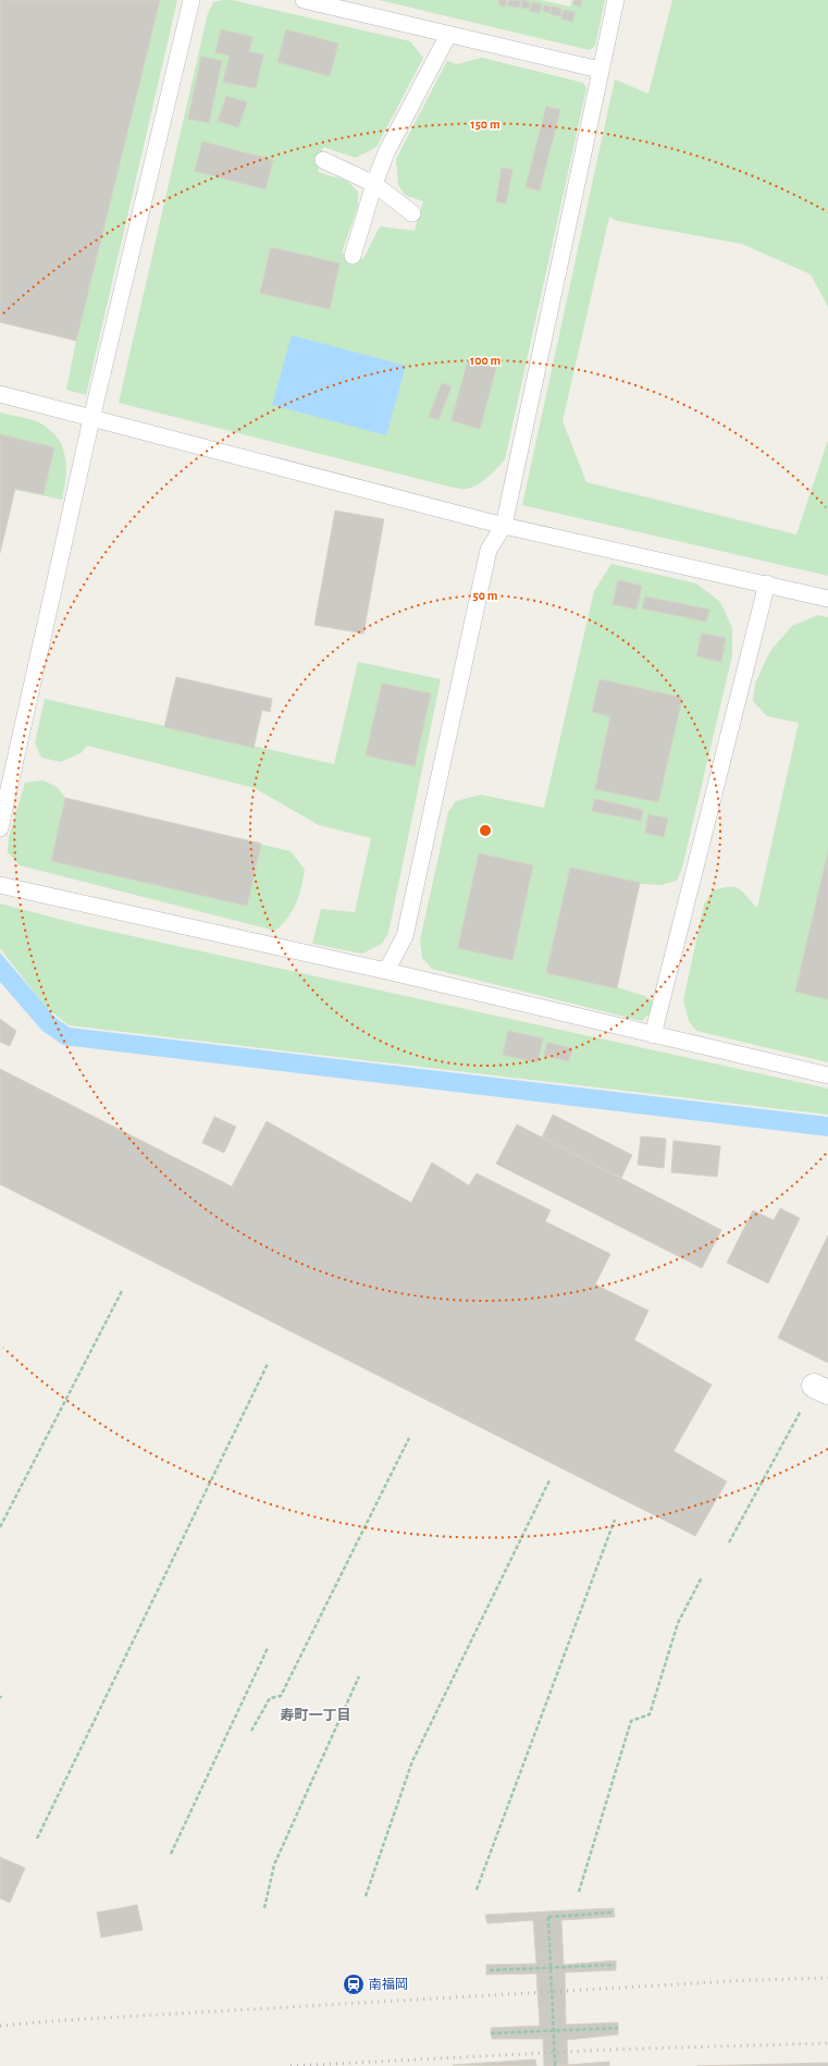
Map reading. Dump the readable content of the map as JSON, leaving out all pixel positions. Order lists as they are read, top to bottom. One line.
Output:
{"districts":["寿町一丁目"],"places":{"station":["南福岡"]},"rings":["150 m","100 m","50 m"]}
